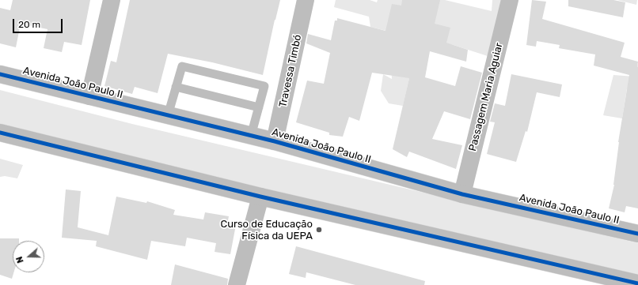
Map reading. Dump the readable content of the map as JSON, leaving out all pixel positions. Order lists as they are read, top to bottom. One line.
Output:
{"streets":{"main road":["Travessa Timbó","Avenida João Paulo II","Passagem Maria Aguiar"]},"crossings":[["Travessa Timbó","Avenida João Paulo II"],["Avenida João Paulo II","Passagem Maria Aguiar"]],"places":["Curso de Educação Física da UEPA"],"scale_bar":"20 m","north":"left"}
